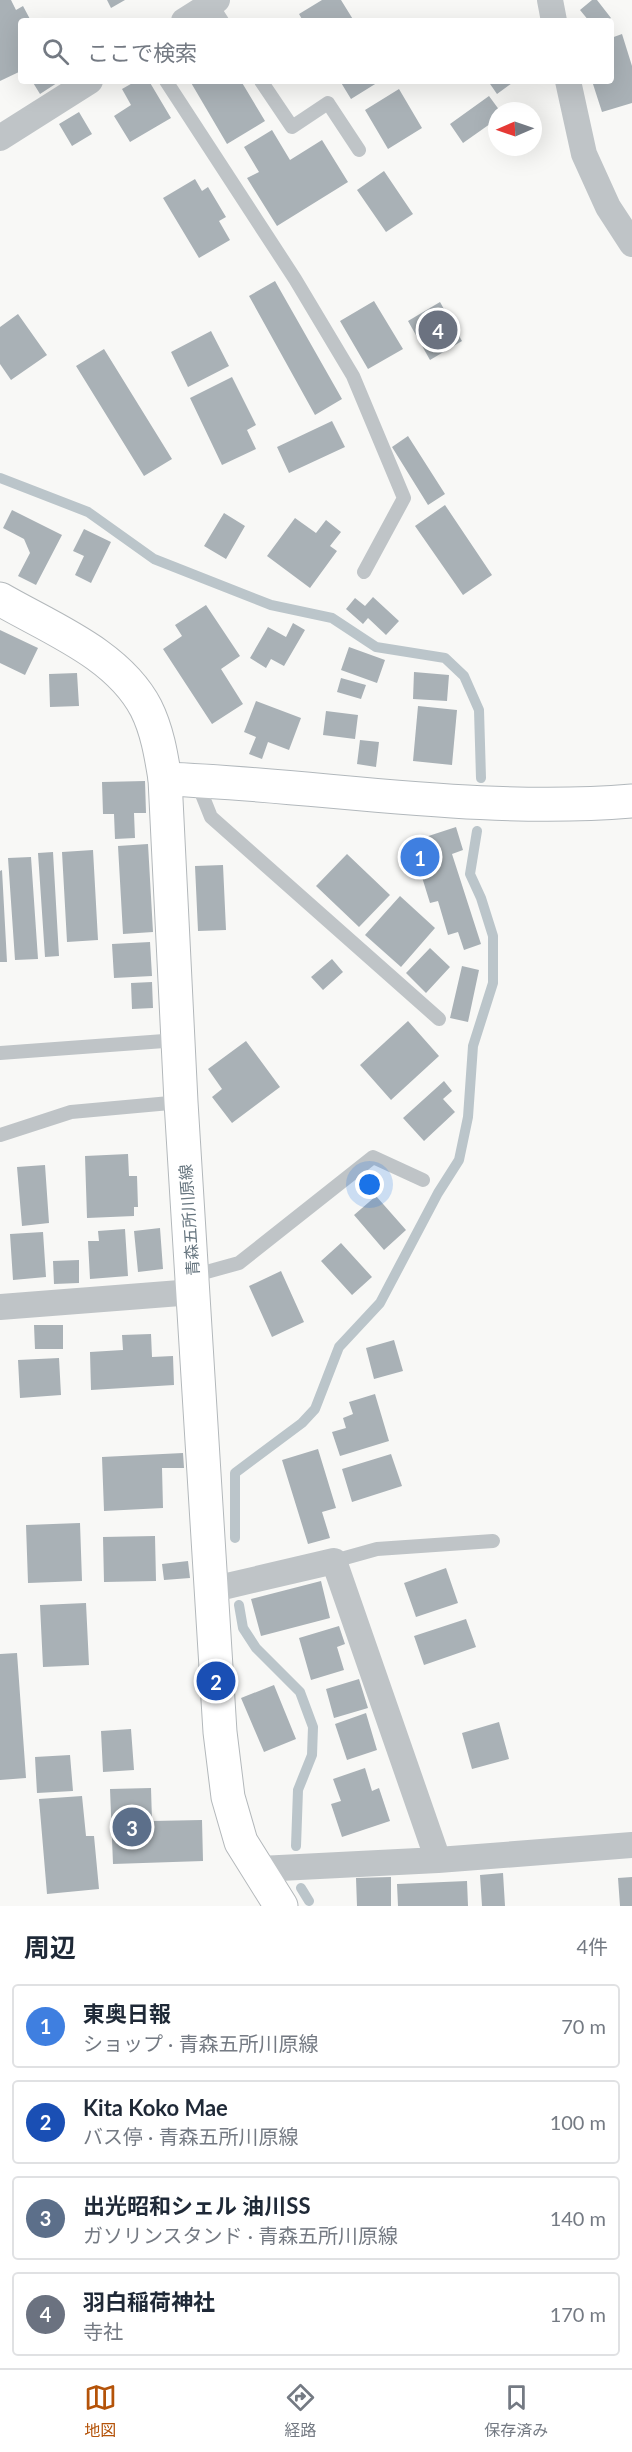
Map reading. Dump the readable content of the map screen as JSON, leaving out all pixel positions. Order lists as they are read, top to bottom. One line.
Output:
{"streets":{"main road":["青森五所川原線"]},"north":"left","page":{"search":"ここで検索","pins":["4","1","2","3"],"heading":["周辺","4件"],"list":[{"mark":"1","name":"東奥日報","note":"ショップ · 青森五所川原線","value":"70 m"},{"mark":"2","name":"Kita Koko Mae","note":"バス停 · 青森五所川原線","value":"100 m"},{"mark":"3","name":"出光昭和シェル 油川SS","note":"ガソリンスタンド · 青森五所川原線","value":"140 m"},{"mark":"4","name":"羽白稲荷神社","note":"寺社","value":"170 m"}],"nav":["地図","経路","保存済み"]}}
